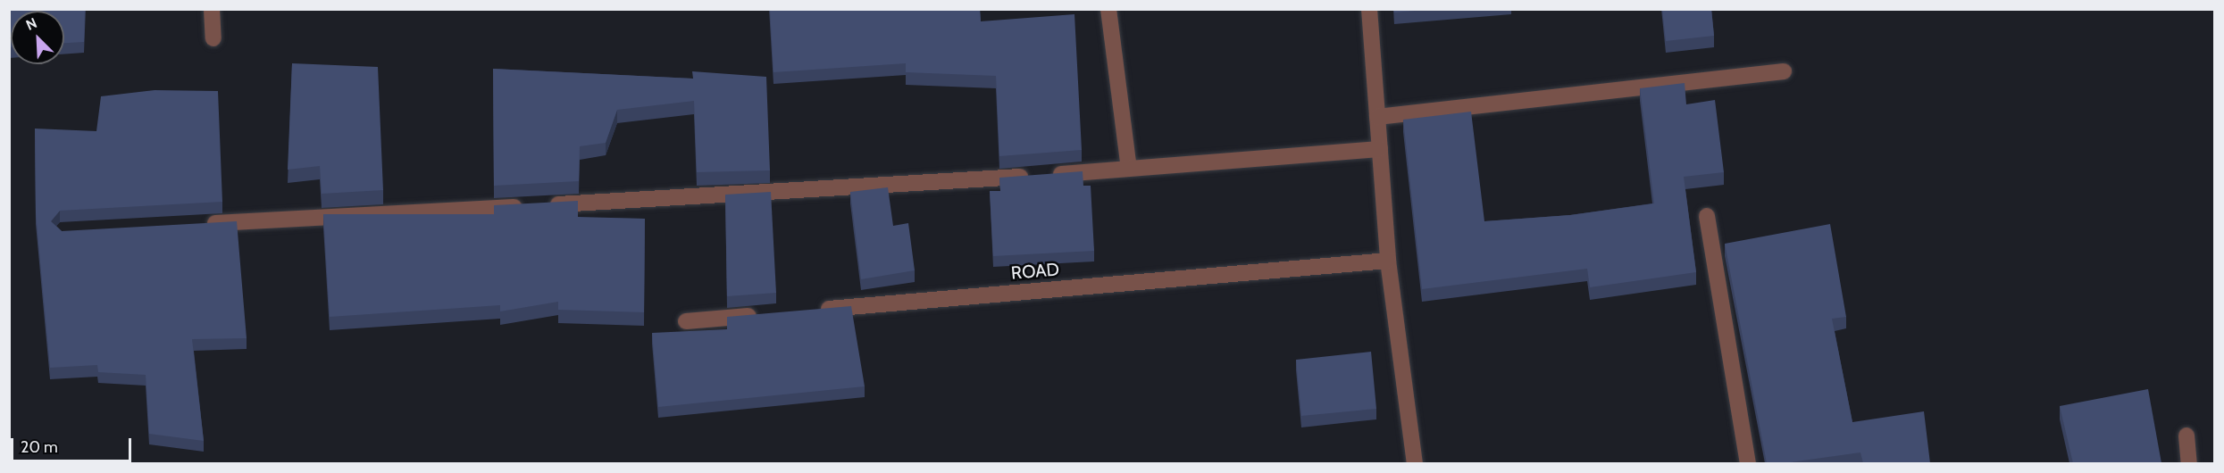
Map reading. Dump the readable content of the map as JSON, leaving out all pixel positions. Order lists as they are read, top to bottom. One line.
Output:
{"streets":{"street":["ROAD"]},"scale_bar":"20 m","north":"top left"}
